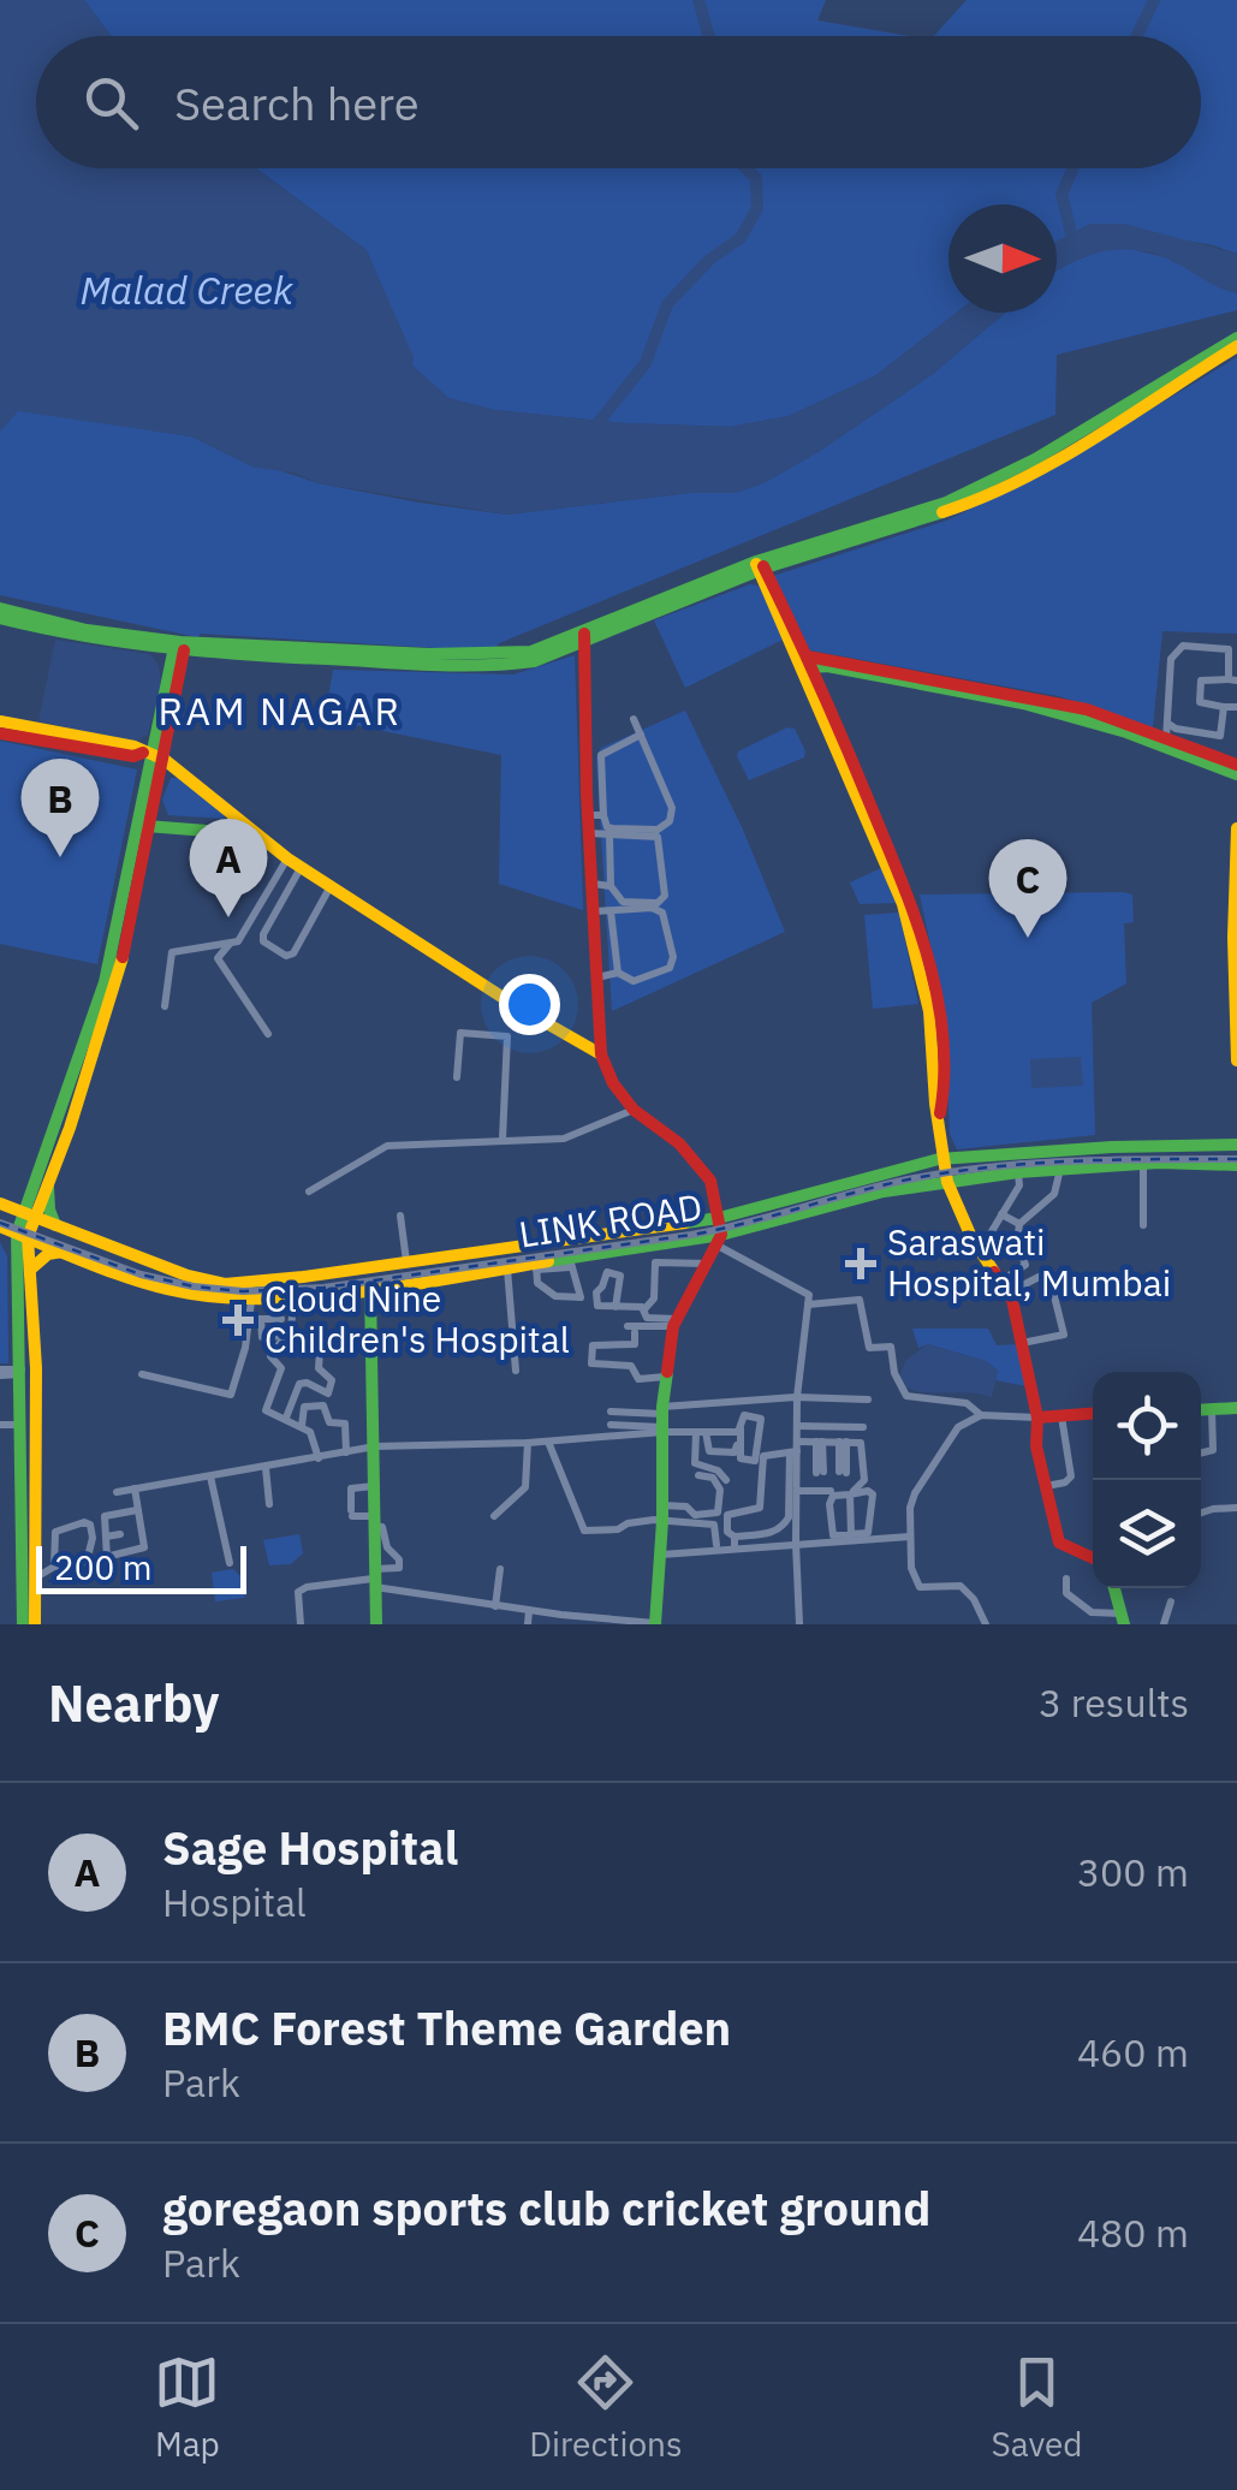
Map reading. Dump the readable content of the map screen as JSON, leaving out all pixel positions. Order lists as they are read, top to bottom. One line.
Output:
{"streets":{"street":["LINK ROAD"]},"districts":["RAM NAGAR"],"water":["Malad Creek"],"places":{"health":["Saraswati Hospital, Mumbai","Cloud Nine Children's Hospital"]},"scale_bar":"200 m","north":"right","page":{"search":"Search here","pins":["B","A","C"],"scale":"200 m","heading":["Nearby","3 results"],"list":[{"mark":"A","name":"Sage Hospital","note":"Hospital","value":"300 m"},{"mark":"B","name":"BMC Forest Theme Garden","note":"Park","value":"460 m"},{"mark":"C","name":"goregaon sports club cricket ground","note":"Park","value":"480 m"}],"nav":["Map","Directions","Saved"]}}
